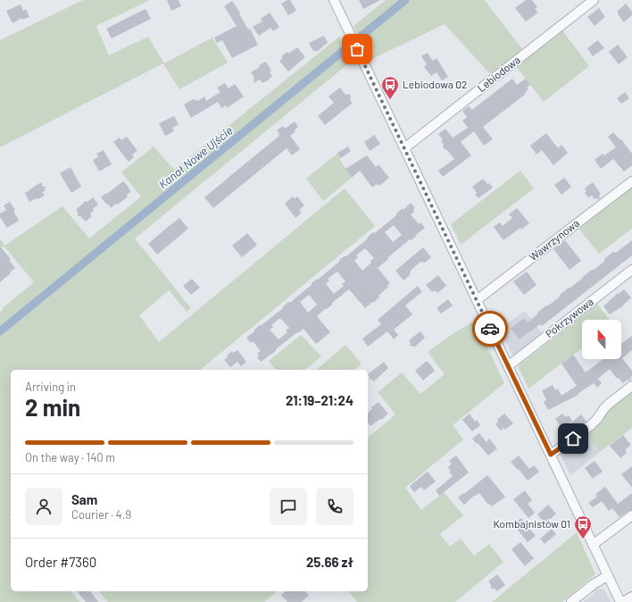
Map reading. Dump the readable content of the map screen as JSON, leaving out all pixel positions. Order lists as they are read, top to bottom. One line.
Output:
{"streets":{"street":["Lebiodowa","Wawrzynowa","Pokrzywowa"]},"water":["Kanał Nowe Ujście"],"places":{"bus stop":["Lebiodowa 02","Kombajnistów 01"]},"north":"top","page":{"heading":["2 min","Arriving in","21:19–21:24"],"panel":["Sam","Courier · 4.9","Order #7360","25.66 zł"],"bar":"On the way · 140 m"}}
